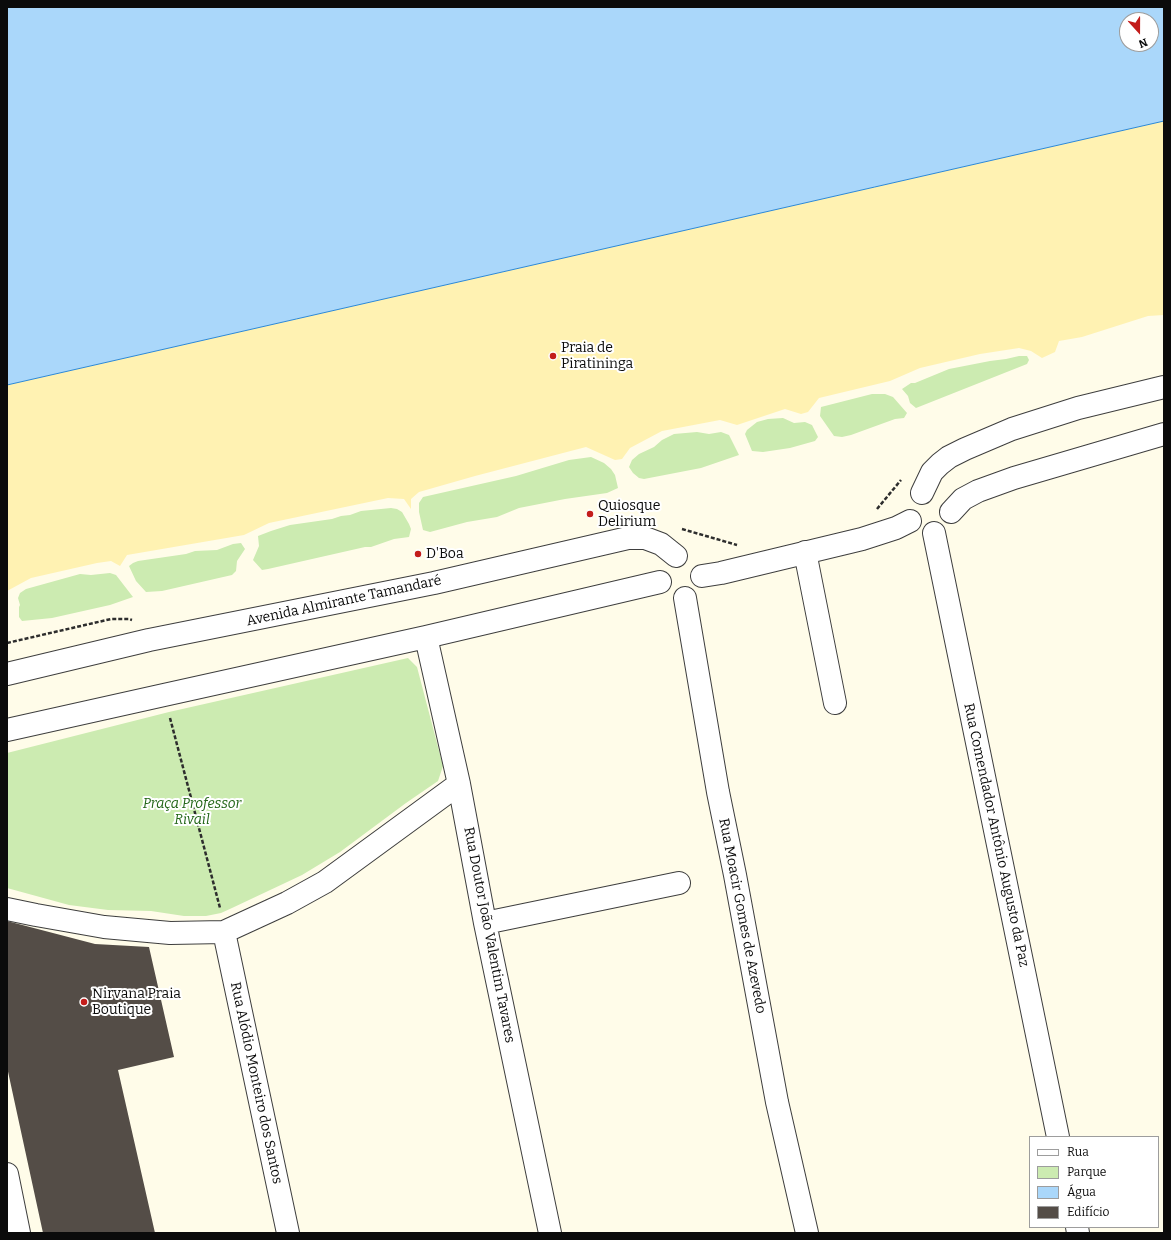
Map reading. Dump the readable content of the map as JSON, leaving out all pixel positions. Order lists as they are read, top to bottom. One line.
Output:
{"streets":{"street":["Avenida Almirante Tamandaré","Rua Comendador Antônio Augusto da Paz","Rua Moacir Gomes de Azevedo","Rua Doutor João Valentim Tavares","Rua Alódio Monteiro dos Santos"]},"crossings":[["Avenida Almirante Tamandaré","Rua Moacir Gomes de Azevedo"]],"parks":["Praça Professor Rivail"],"places":["Praia de Piratininga","Quiosque Delirium","D'Boa","Nirvana Praia Boutique"],"legend":["Rua","Parque","Água","Edifício"],"north":"bottom"}
